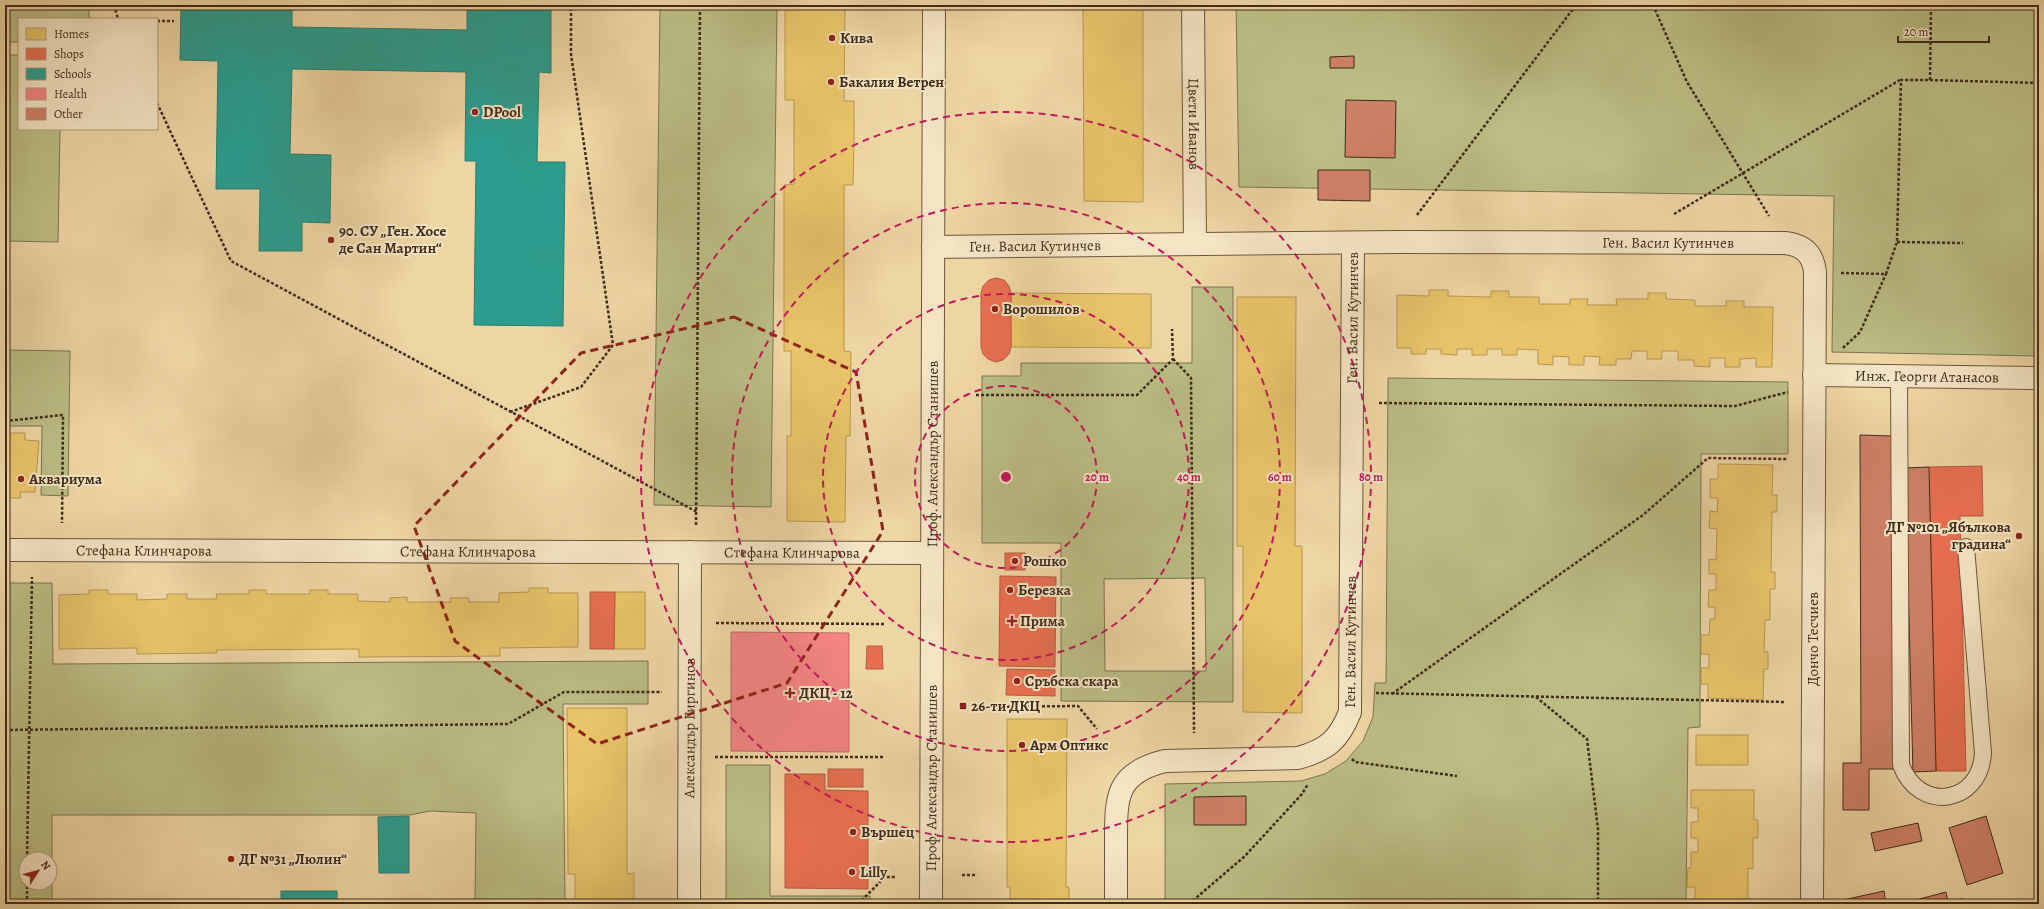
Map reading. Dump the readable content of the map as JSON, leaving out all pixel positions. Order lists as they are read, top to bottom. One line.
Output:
{"streets":{"street":["Цвети Иванов","Ген. Васил Кутинчев","Инж. Георги Атанасов","Проф. Александър Станишев","Стефана Клинчарова","Дончо Тесчиев","Александър Гиргинов"]},"crossings":[["Цвети Иванов","Ген. Васил Кутинчев"],["Ген. Васил Кутинчев","Инж. Георги Атанасов"],["Ген. Васил Кутинчев","Проф. Александър Станишев"],["Ген. Васил Кутинчев","Дончо Тесчиев"],["Инж. Георги Атанасов","Дончо Тесчиев"],["Проф. Александър Станишев","Стефана Клинчарова"],["Стефана Клинчарова","Александър Гиргинов"]],"places":{"other":["Кива","Бакалия Ветрен","DPool","90. СУ „Ген. Хосе де Сан Мартин“","Ворошилов","Аквариума","ДГ №101 „Ябълкова градина“","Рошко","Березка","Сръбска скара","Арм Оптикс","Вършец","ДГ №31 „Люлин“","Lilly"],"health":["Прима","ДКЦ - 12"],"transit":["26-ти ДКЦ"]},"legend":["Homes","Shops","Schools","Health","Other"],"scale_bar":"20 m","north":"top right","rings":["20 m","40 m","60 m","80 m"]}
